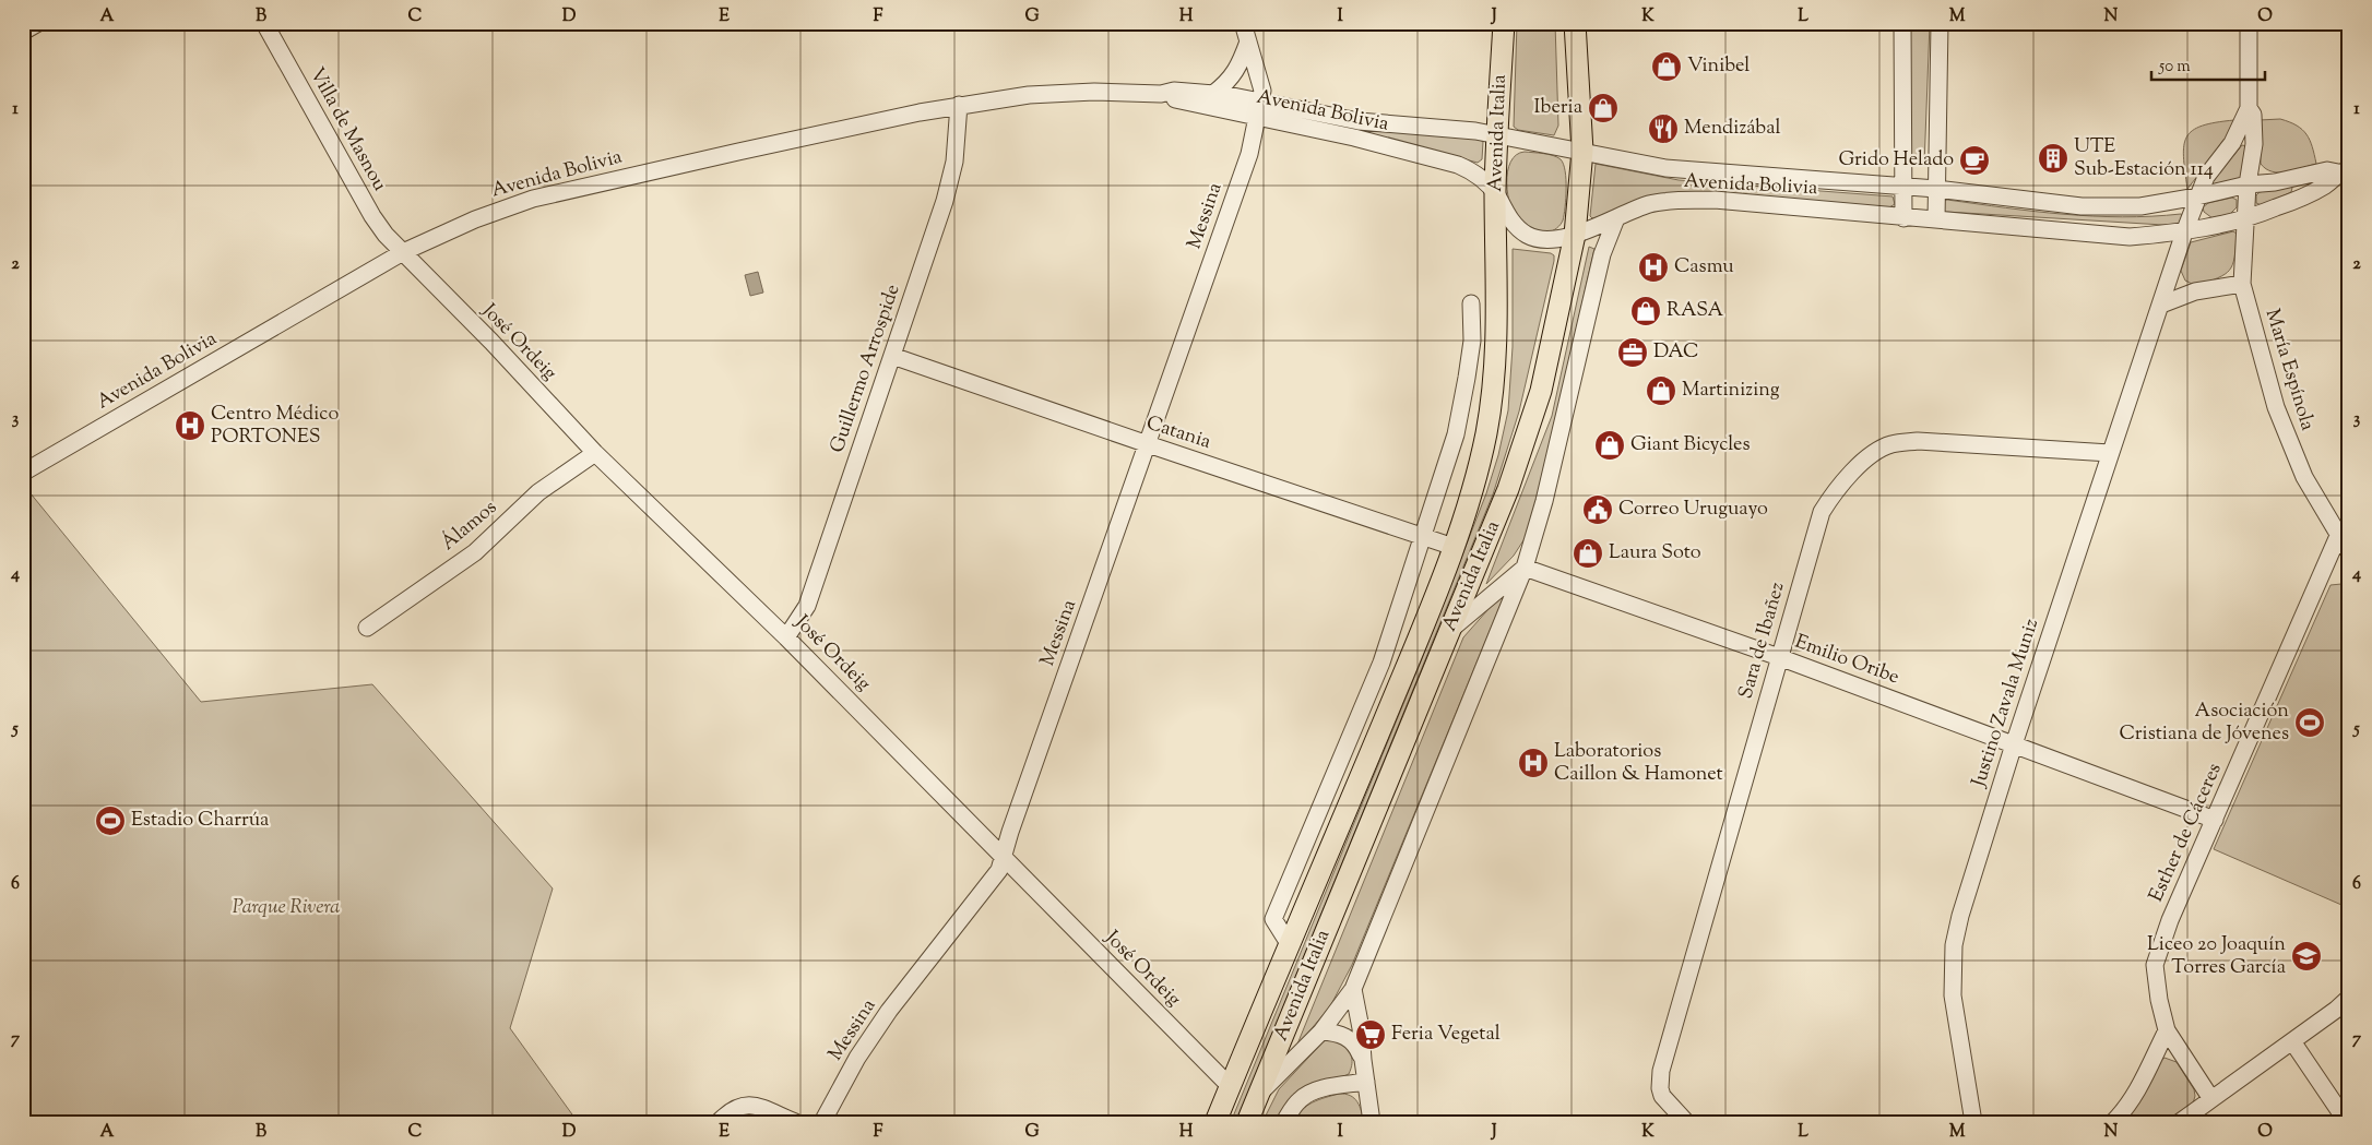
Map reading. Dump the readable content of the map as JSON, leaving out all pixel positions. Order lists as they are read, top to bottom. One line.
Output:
{"streets":{"main road":["Avenida Italia"],"street":["Avenida Bolivia","Villa de Masnou","Messina","José Ordeig","Guillermo Arrospide","María Espínola","Catania","Álamos","Sara de Ibañez","Emilio Oribe","Justino Zavala Muniz","Esther de Cáceres"]},"crossings":[["Avenida Bolivia","Villa de Masnou"],["Avenida Bolivia","Avenida Italia"],["Avenida Bolivia","Messina"],["Avenida Bolivia","José Ordeig"],["Avenida Bolivia","Guillermo Arrospide"],["Avenida Bolivia","María Espínola"],["Avenida Bolivia","Justino Zavala Muniz"],["Villa de Masnou","José Ordeig"],["Avenida Italia","José Ordeig"],["Avenida Italia","Catania"],["Avenida Italia","Emilio Oribe"],["Messina","José Ordeig"],["Messina","Catania"],["José Ordeig","Guillermo Arrospide"],["José Ordeig","Álamos"],["Guillermo Arrospide","Catania"],["María Espínola","Justino Zavala Muniz"],["María Espínola","Esther de Cáceres"],["Sara de Ibañez","Emilio Oribe"],["Sara de Ibañez","Justino Zavala Muniz"],["Emilio Oribe","Justino Zavala Muniz"],["Emilio Oribe","Esther de Cáceres"]],"parks":["Parque Rivera"],"places":{"shop":["Vinibel","Iberia","RASA","Martinizing","Giant Bicycles","Laura Soto"],"restaurant":["Mendizábal"],"building":["UTE Sub-Estación 114"],"cafe":["Grido Helado"],"hospital":["Casmu","Centro Médico PORTONES","Laboratorios Caillon & Hamonet"],"office":["DAC"],"public building":["Correo Uruguayo"],"sports":["Asociación Cristiana de Jóvenes","Estadio Charrúa"],"school or university":["Liceo 20 Joaquín Torres García"],"supermarket":["Feria Vegetal"]},"scale_bar":"50 m","grid":{"columns":["A","B","C","D","E","F","G","H","I","J","K","L","M","N","O"],"rows":["1","2","3","4","5","6","7"]}}
